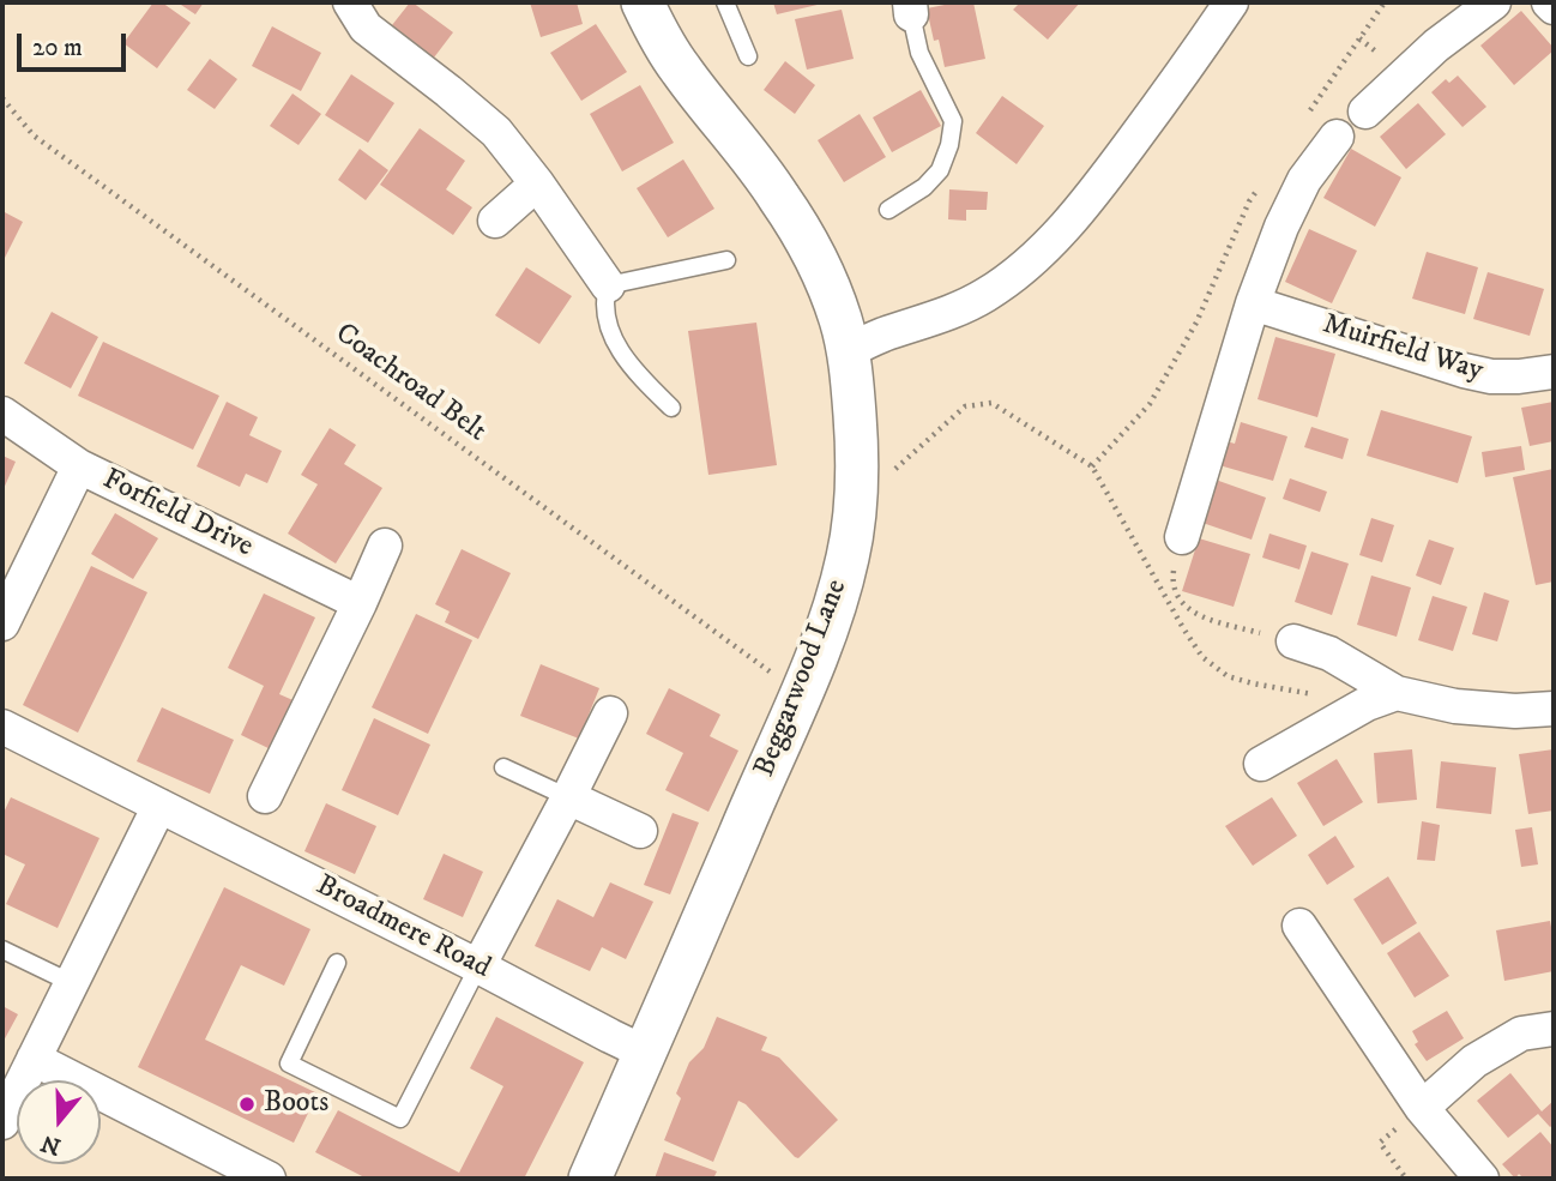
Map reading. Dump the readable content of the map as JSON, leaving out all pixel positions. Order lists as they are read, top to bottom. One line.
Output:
{"streets":{"street":["Muirfield Way","Forfield Drive","Beggarwood Lane","Broadmere Road"],"path":["Coachroad Belt"]},"crossings":[["Coachroad Belt","Beggarwood Lane"],["Beggarwood Lane","Broadmere Road"]],"places":["Boots"],"scale_bar":"20 m","north":"bottom"}
